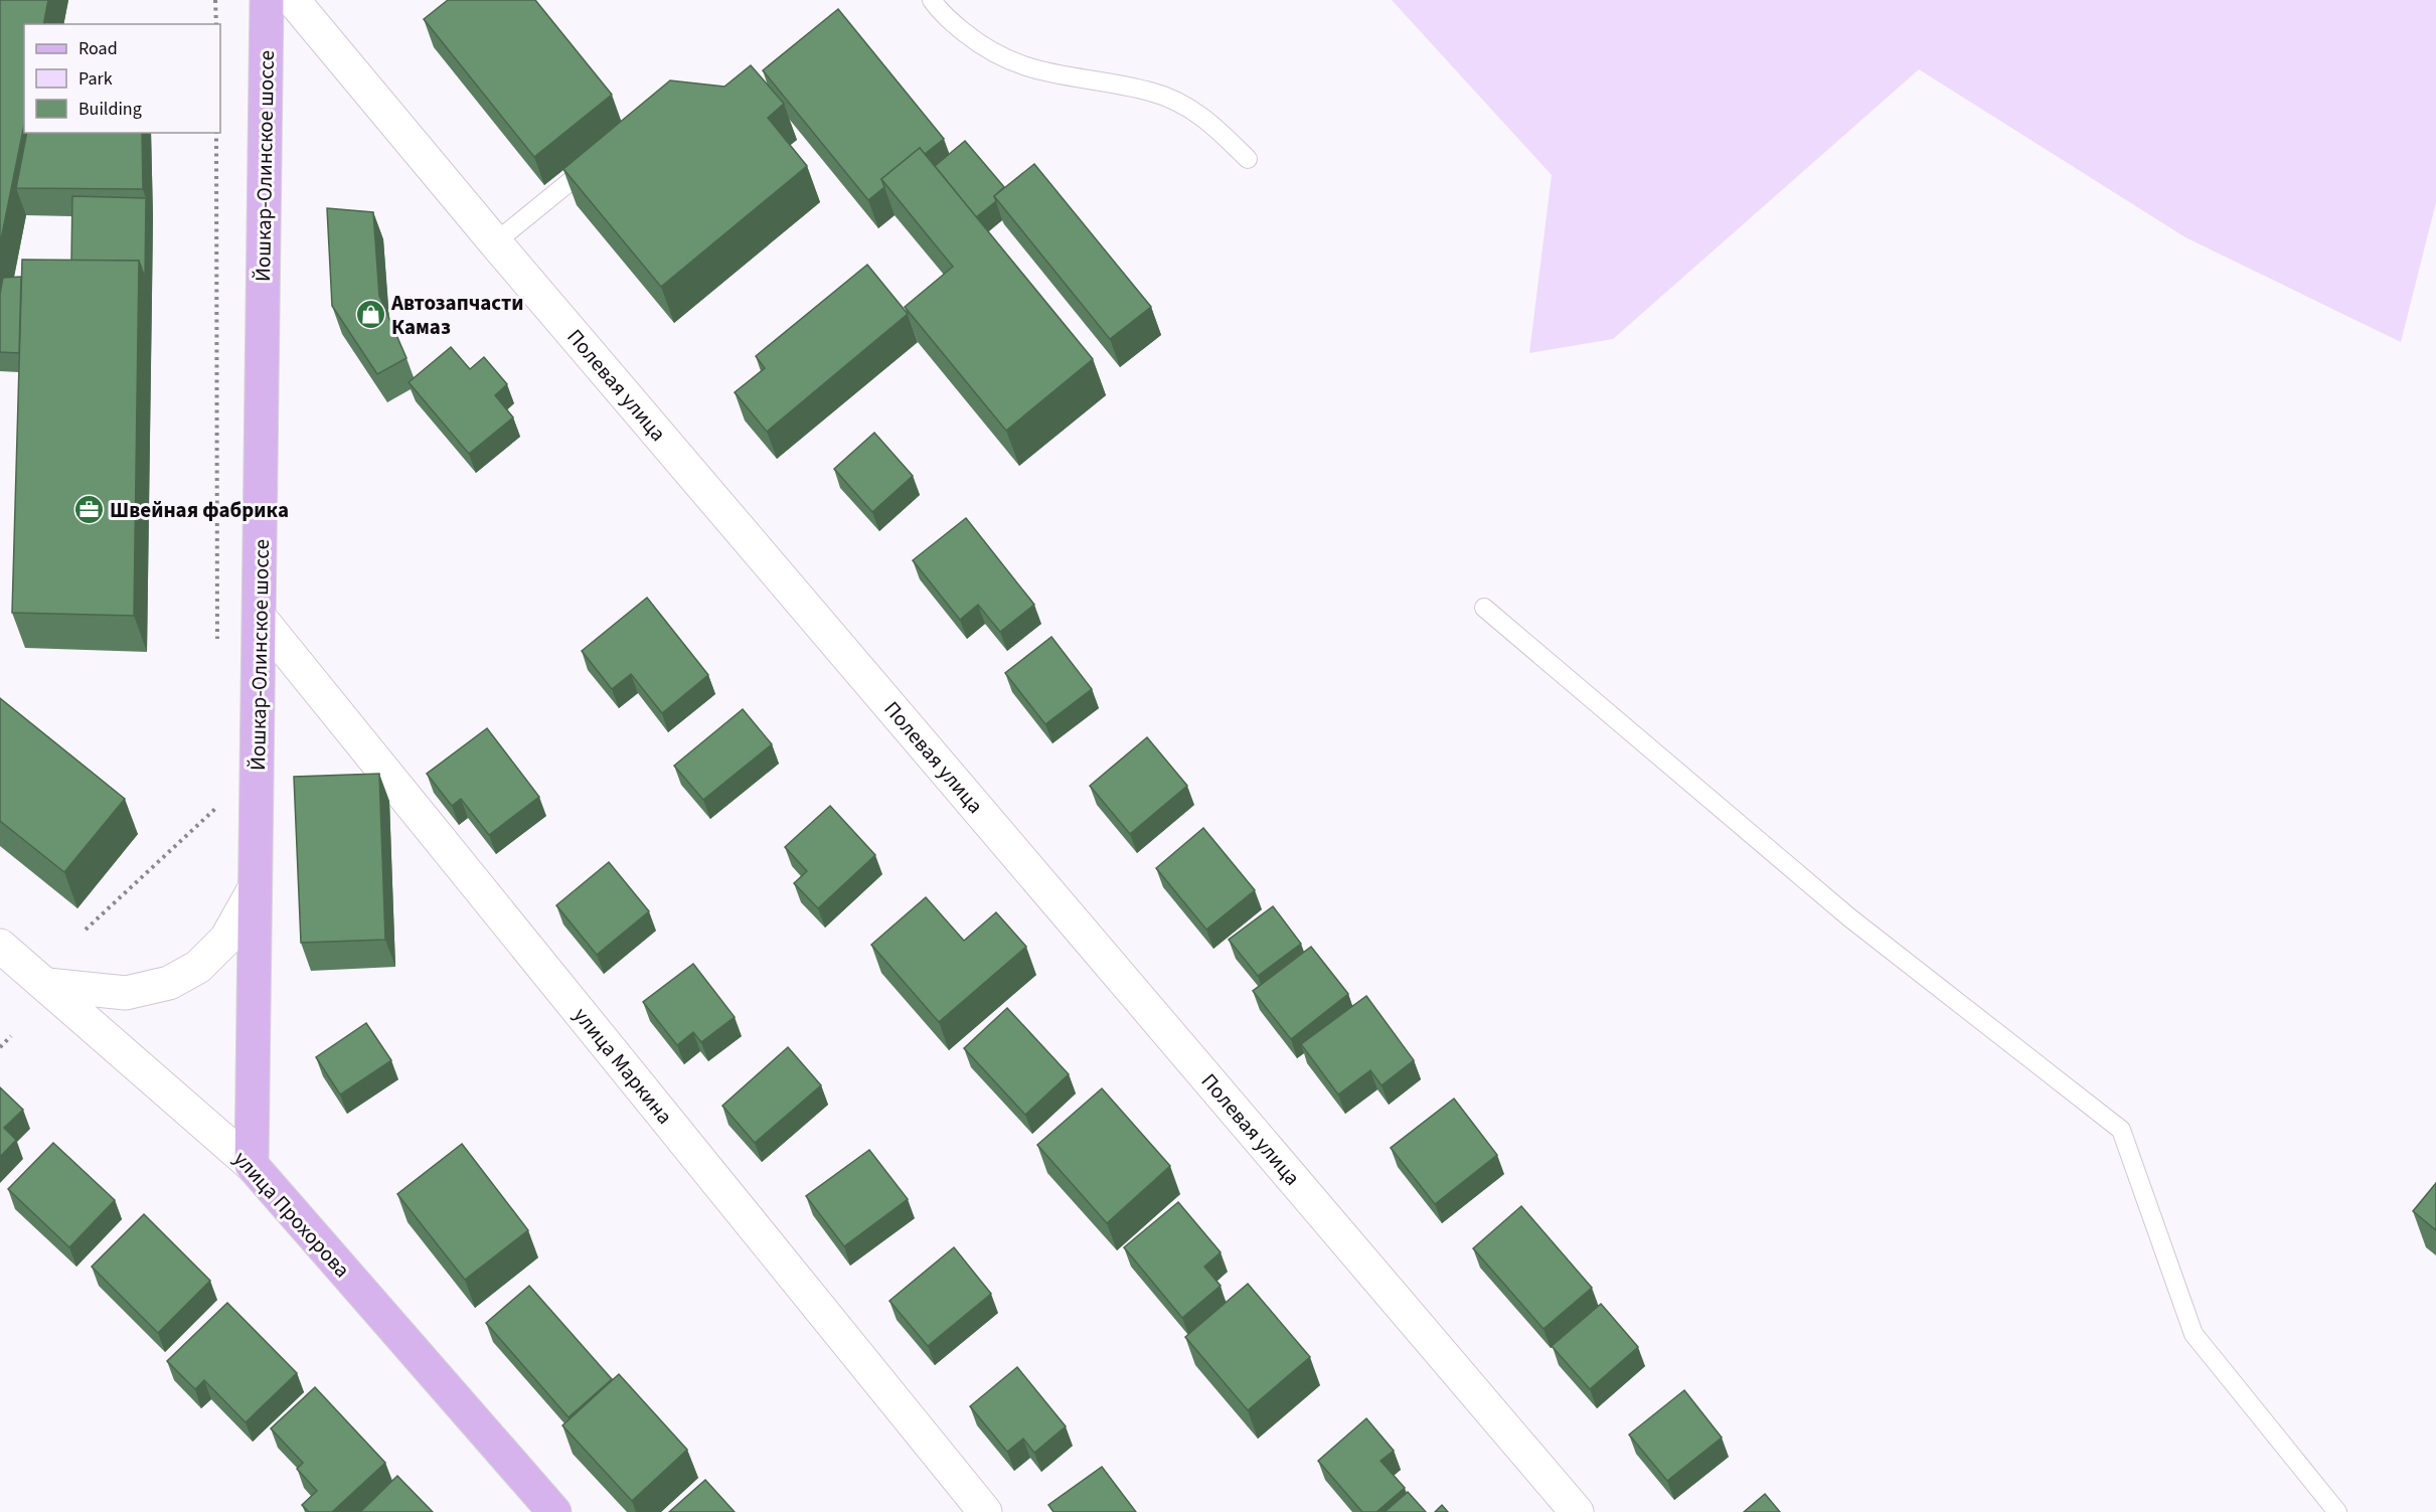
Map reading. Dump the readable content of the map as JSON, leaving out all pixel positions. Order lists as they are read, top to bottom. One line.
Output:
{"streets":{"main road":["Йошкар-Олинское шоссе","улица Прохорова"],"street":["Полевая улица","улица Маркина"]},"crossings":[["Йошкар-Олинское шоссе","улица Маркина"],["Йошкар-Олинское шоссе","улица Прохорова"]],"places":{"shop":["Автозапчасти Камаз"],"office":["Швейная фабрика"]},"legend":["Road","Park","Building"]}
